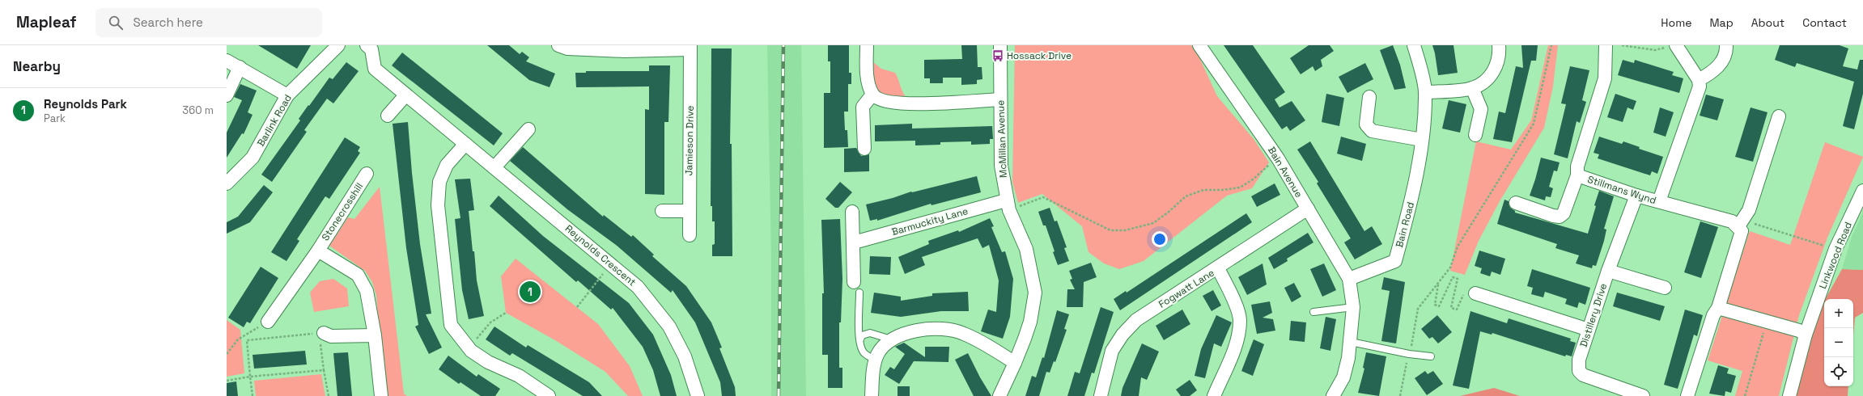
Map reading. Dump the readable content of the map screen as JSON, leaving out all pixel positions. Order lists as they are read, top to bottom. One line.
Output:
{"streets":{"street":["Barlink Road","McMillan Avenue","Jamieson Drive","Bain Avenue","Stillmans Wynd","Stonecrosshill","Barmuckity Lane","Bain Road","Reynolds Crescent","Linkwood Road","Fogwatt Lane","Distillery Drive"]},"crossings":[["McMillan Avenue","Barmuckity Lane"],["Bain Avenue","Bain Road"],["Bain Avenue","Fogwatt Lane"],["Stillmans Wynd","Distillery Drive"]],"places":{"bus stop":["Hossack Drive"]},"page":{"header":"Mapleaf","search":"Search here","nav":["Home","Map","About","Contact"],"heading":"Nearby","list":[{"mark":"1","name":"Reynolds Park","note":"Park","value":"360 m"}],"pins":"1","map_buttons":["+","−"]}}
